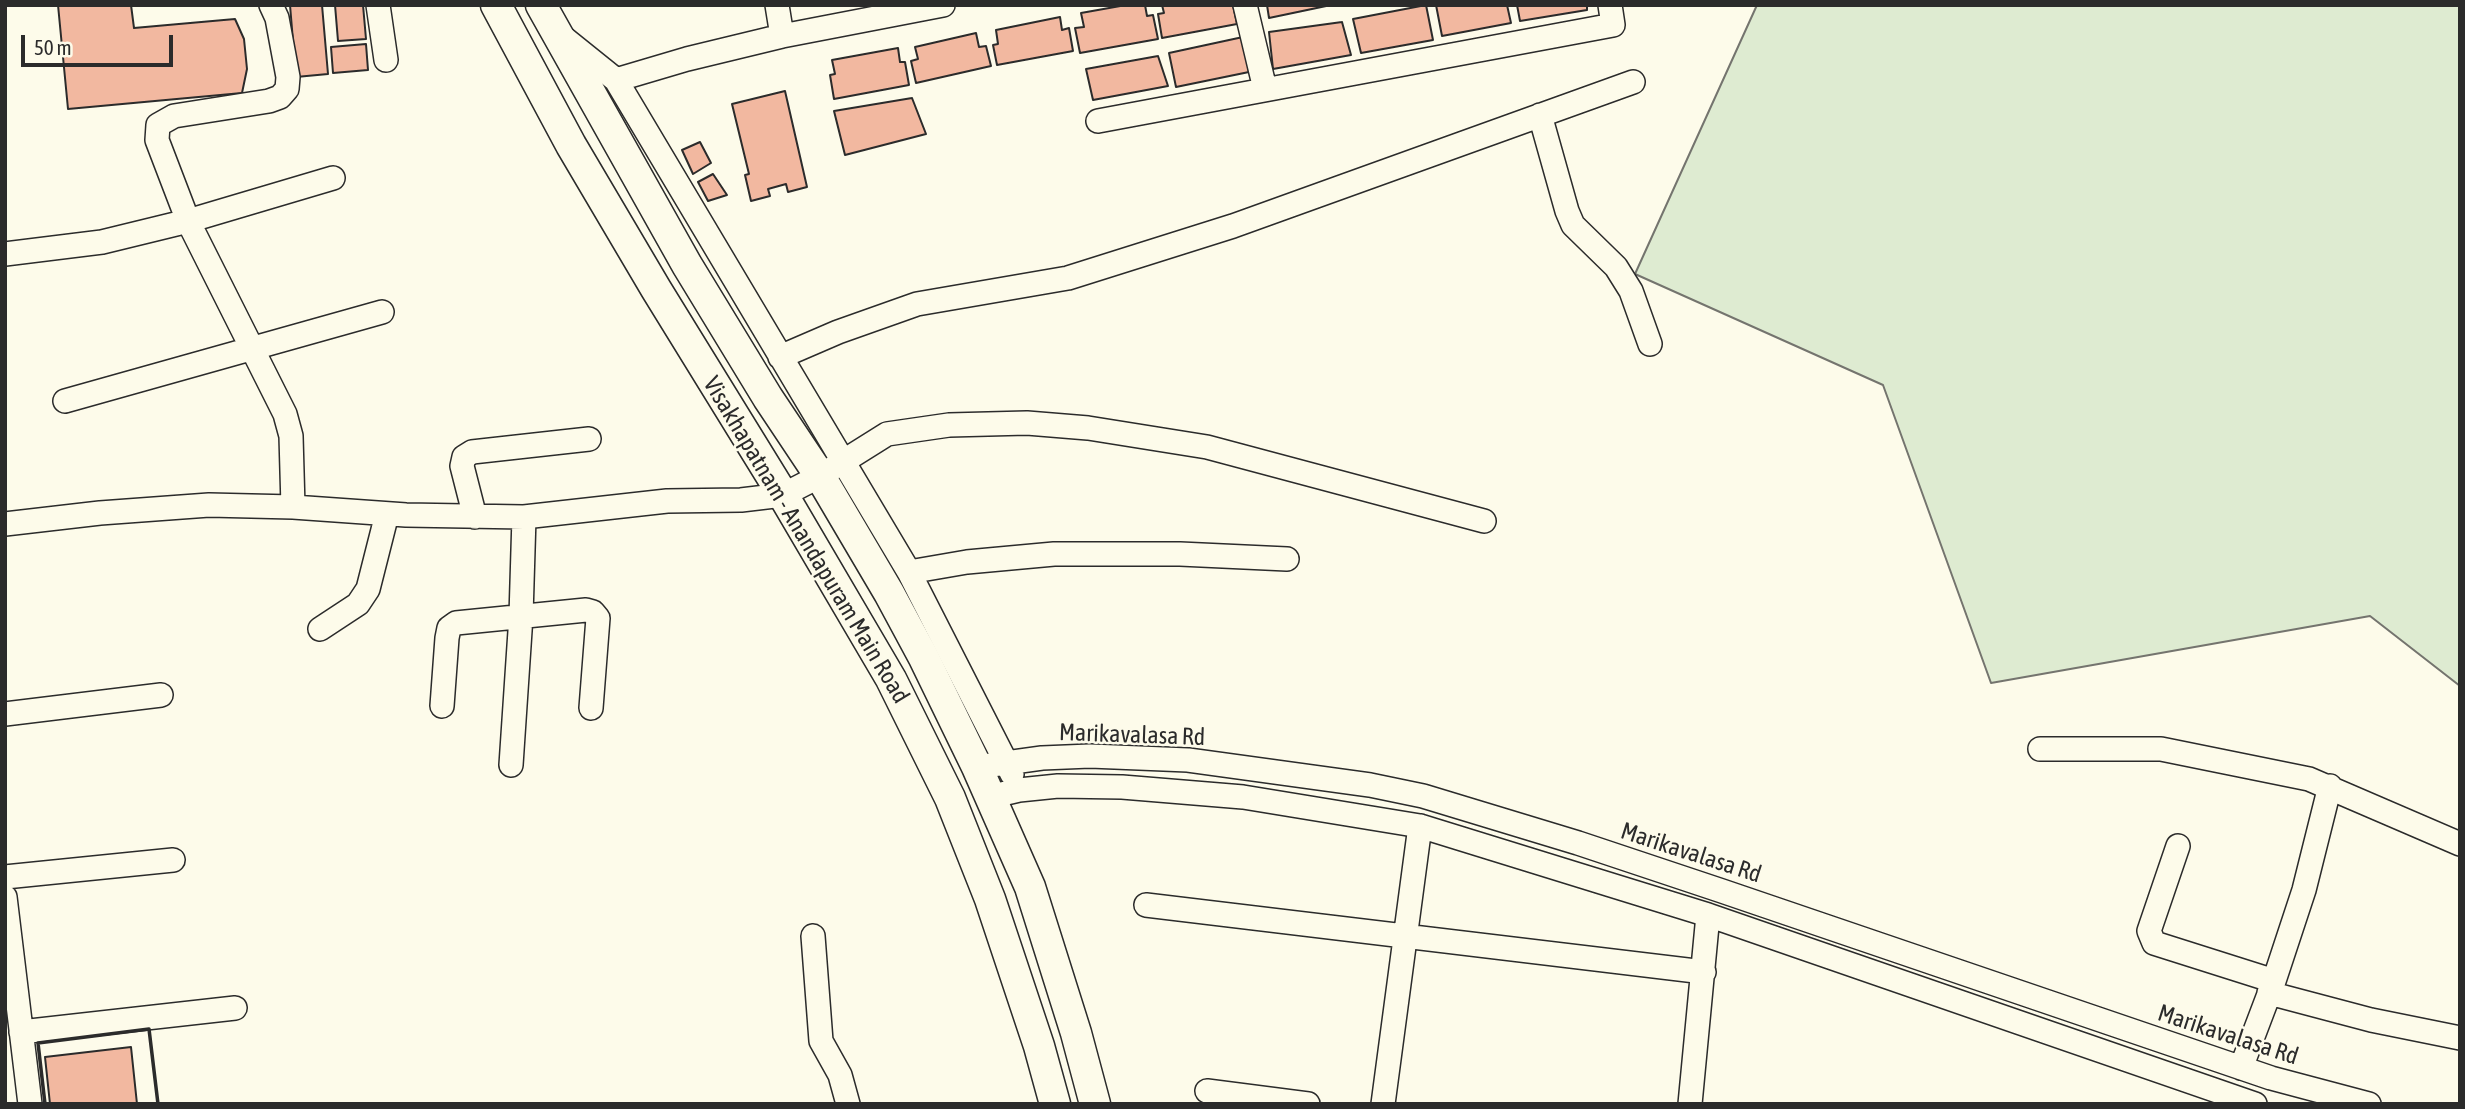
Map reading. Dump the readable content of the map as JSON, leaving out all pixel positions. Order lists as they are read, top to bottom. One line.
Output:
{"streets":{"main road":["Visakhapatnam - Anandapuram Main Road"],"street":["Marikavalasa Rd"]},"crossings":[["Visakhapatnam - Anandapuram Main Road","Marikavalasa Rd"]],"scale_bar":"50 m"}
